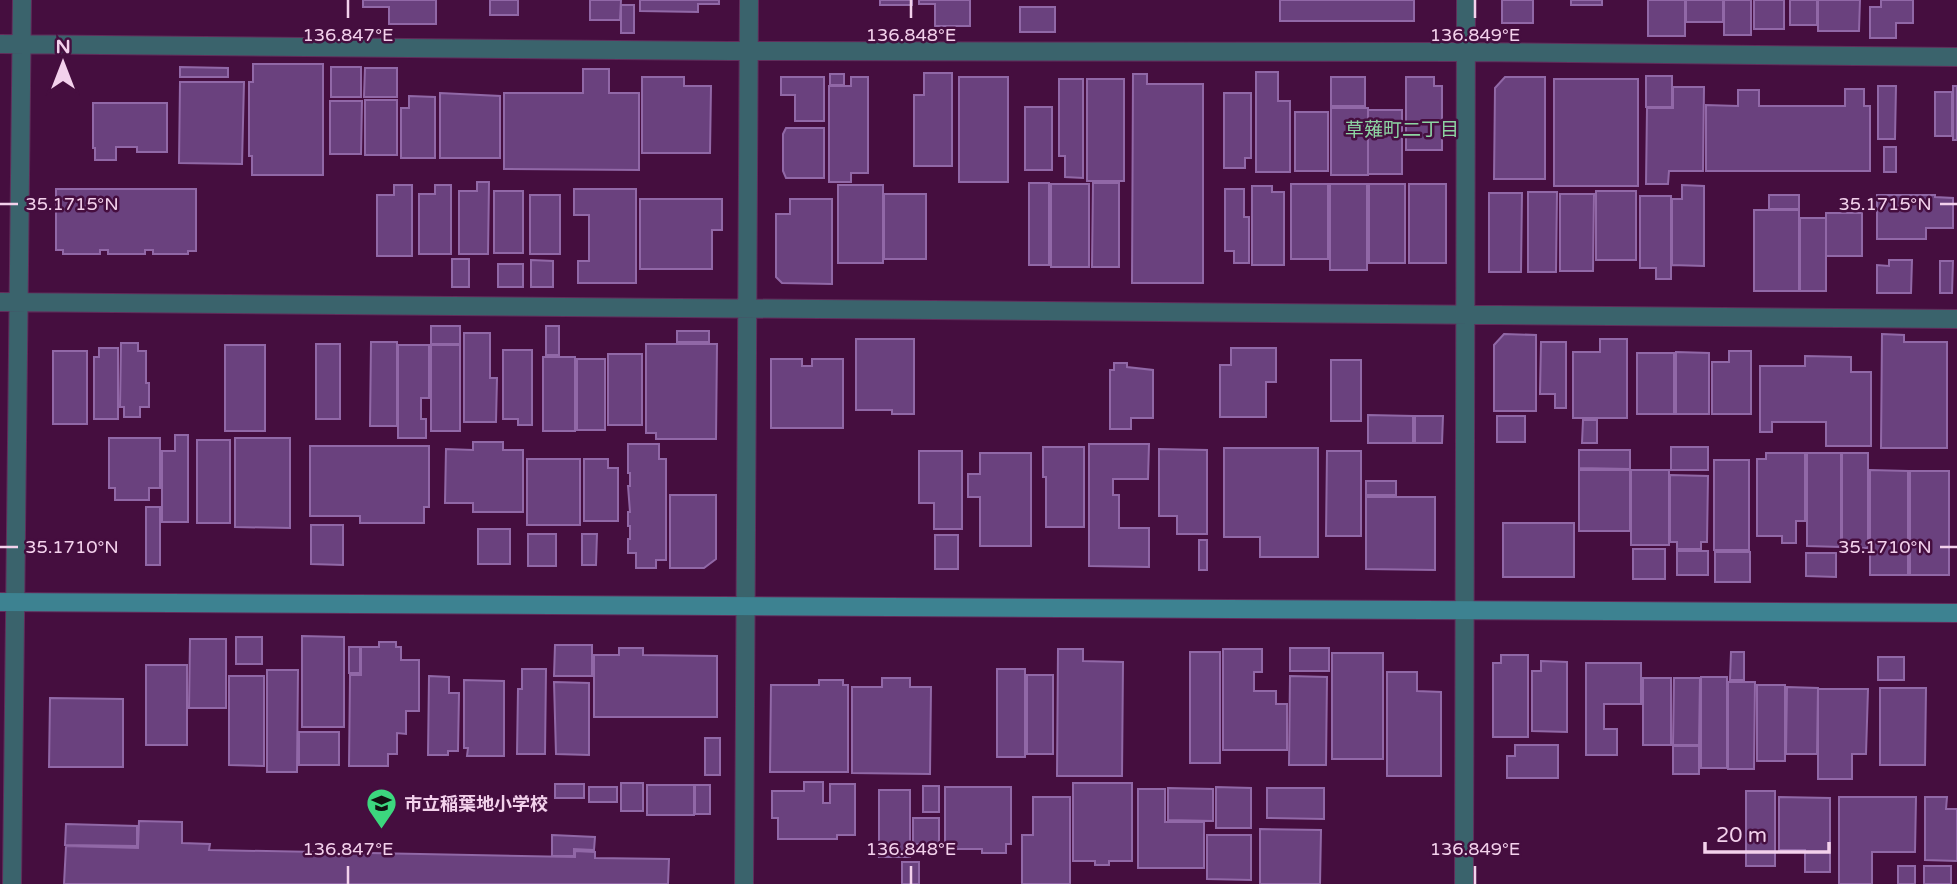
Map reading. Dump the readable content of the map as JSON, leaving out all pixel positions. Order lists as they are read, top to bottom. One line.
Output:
{"districts":["草薙町二丁目"],"places":{"school or university":["市立稲葉地小学校"]},"scale_bar":"20 m","north":"top","coordinates":["136.847°E","136.848°E","136.849°E","35.1715°N","35.1710°N"]}
